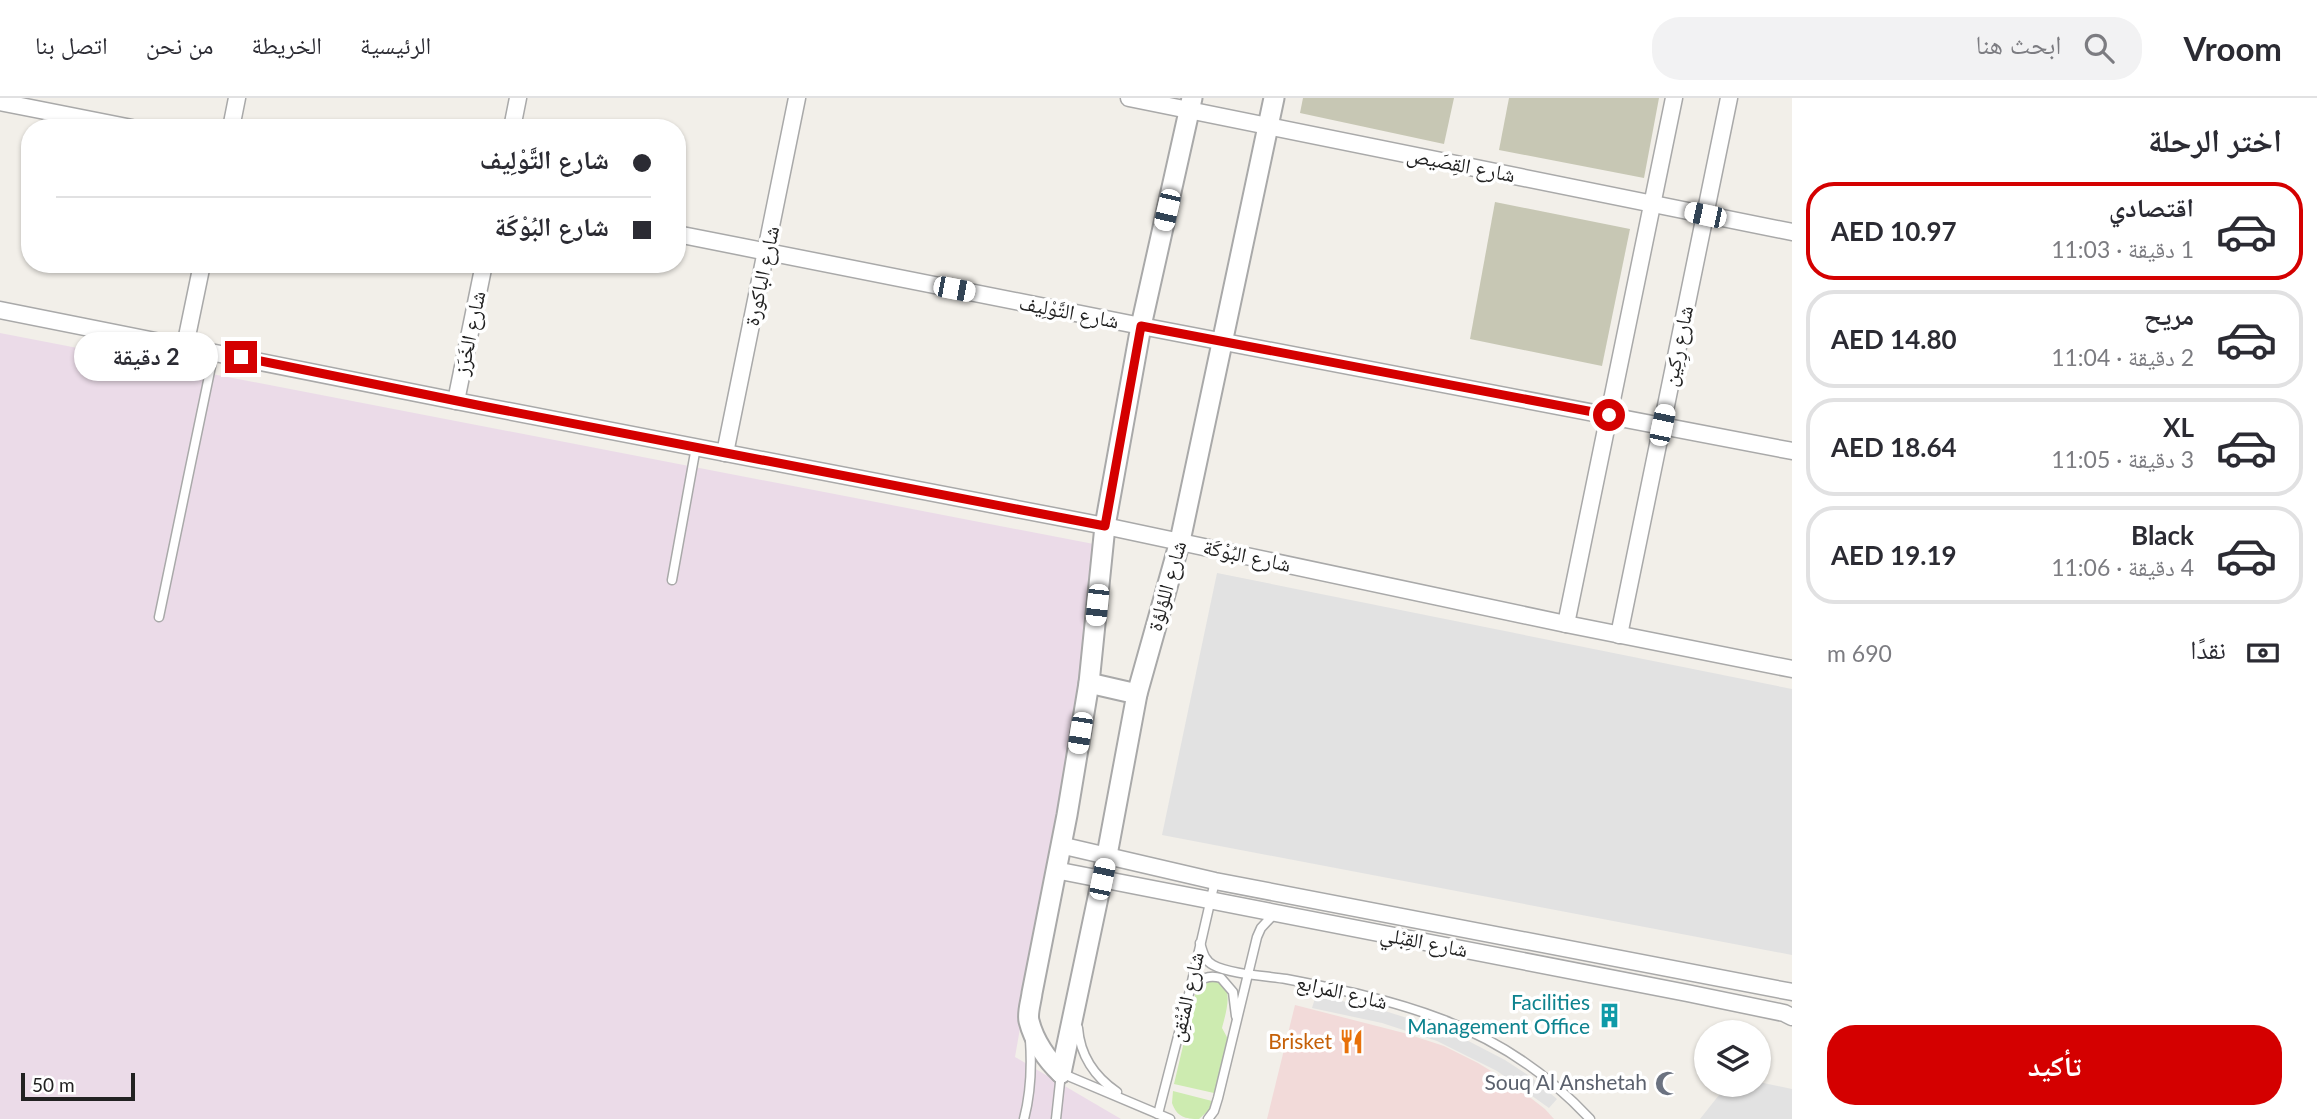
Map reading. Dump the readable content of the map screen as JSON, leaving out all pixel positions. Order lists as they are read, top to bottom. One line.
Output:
{"streets":{"street":["شارع القِصَيص","شارع الباكورة","شارع التَّوْلِيف","شارع الخَرَز","شارع رِكِين","شارع البُوْكَة","شارع اللؤلؤة","شارع القِبْلي"],"lane":["شارع المَرابع","شارع المُتْقِن"]},"crossings":[["شارع القِصَيص","شارع رِكِين"],["شارع القِصَيص","شارع اللؤلؤة"],["شارع الباكورة","شارع التَّوْلِيف"],["شارع الباكورة","شارع البُوْكَة"],["شارع التَّوْلِيف","شارع رِكِين"],["شارع التَّوْلِيف","شارع اللؤلؤة"],["شارع الخَرَز","شارع البُوْكَة"],["شارع رِكِين","شارع البُوْكَة"],["شارع البُوْكَة","شارع اللؤلؤة"],["شارع اللؤلؤة","شارع القِبْلي"],["شارع القِبْلي","شارع المُتْقِن"],["شارع المَرابع","شارع المُتْقِن"]],"places":{"building":["Facilities Management Office"],"restaurant":["Brisket"],"mosque":["Souq Al Anshetah"]},"scale_bar":"50 m","page":{"header":"Vroom","search":"ابحث هنا","nav":["الرئيسية","الخريطة","من نحن","اتصل بنا"],"heading":"اختر الرحلة","banner":["شارع التَّوْلِيف","شارع البُوْكَة"],"list":[{"name":"اقتصادي","note":"1 دقيقة · 11:03","value":"AED 10.97"},{"name":"مريح","note":"2 دقيقة · 11:04","value":"AED 14.80"},{"name":"XL","note":"3 دقيقة · 11:05","value":"AED 18.64"},{"name":"Black","note":"4 دقيقة · 11:06","value":"AED 19.19"}],"bubble":"2 دقيقة","pay":["نقدًا","690 m"],"buttons":"تأكيد","scale":"50 m"}}
